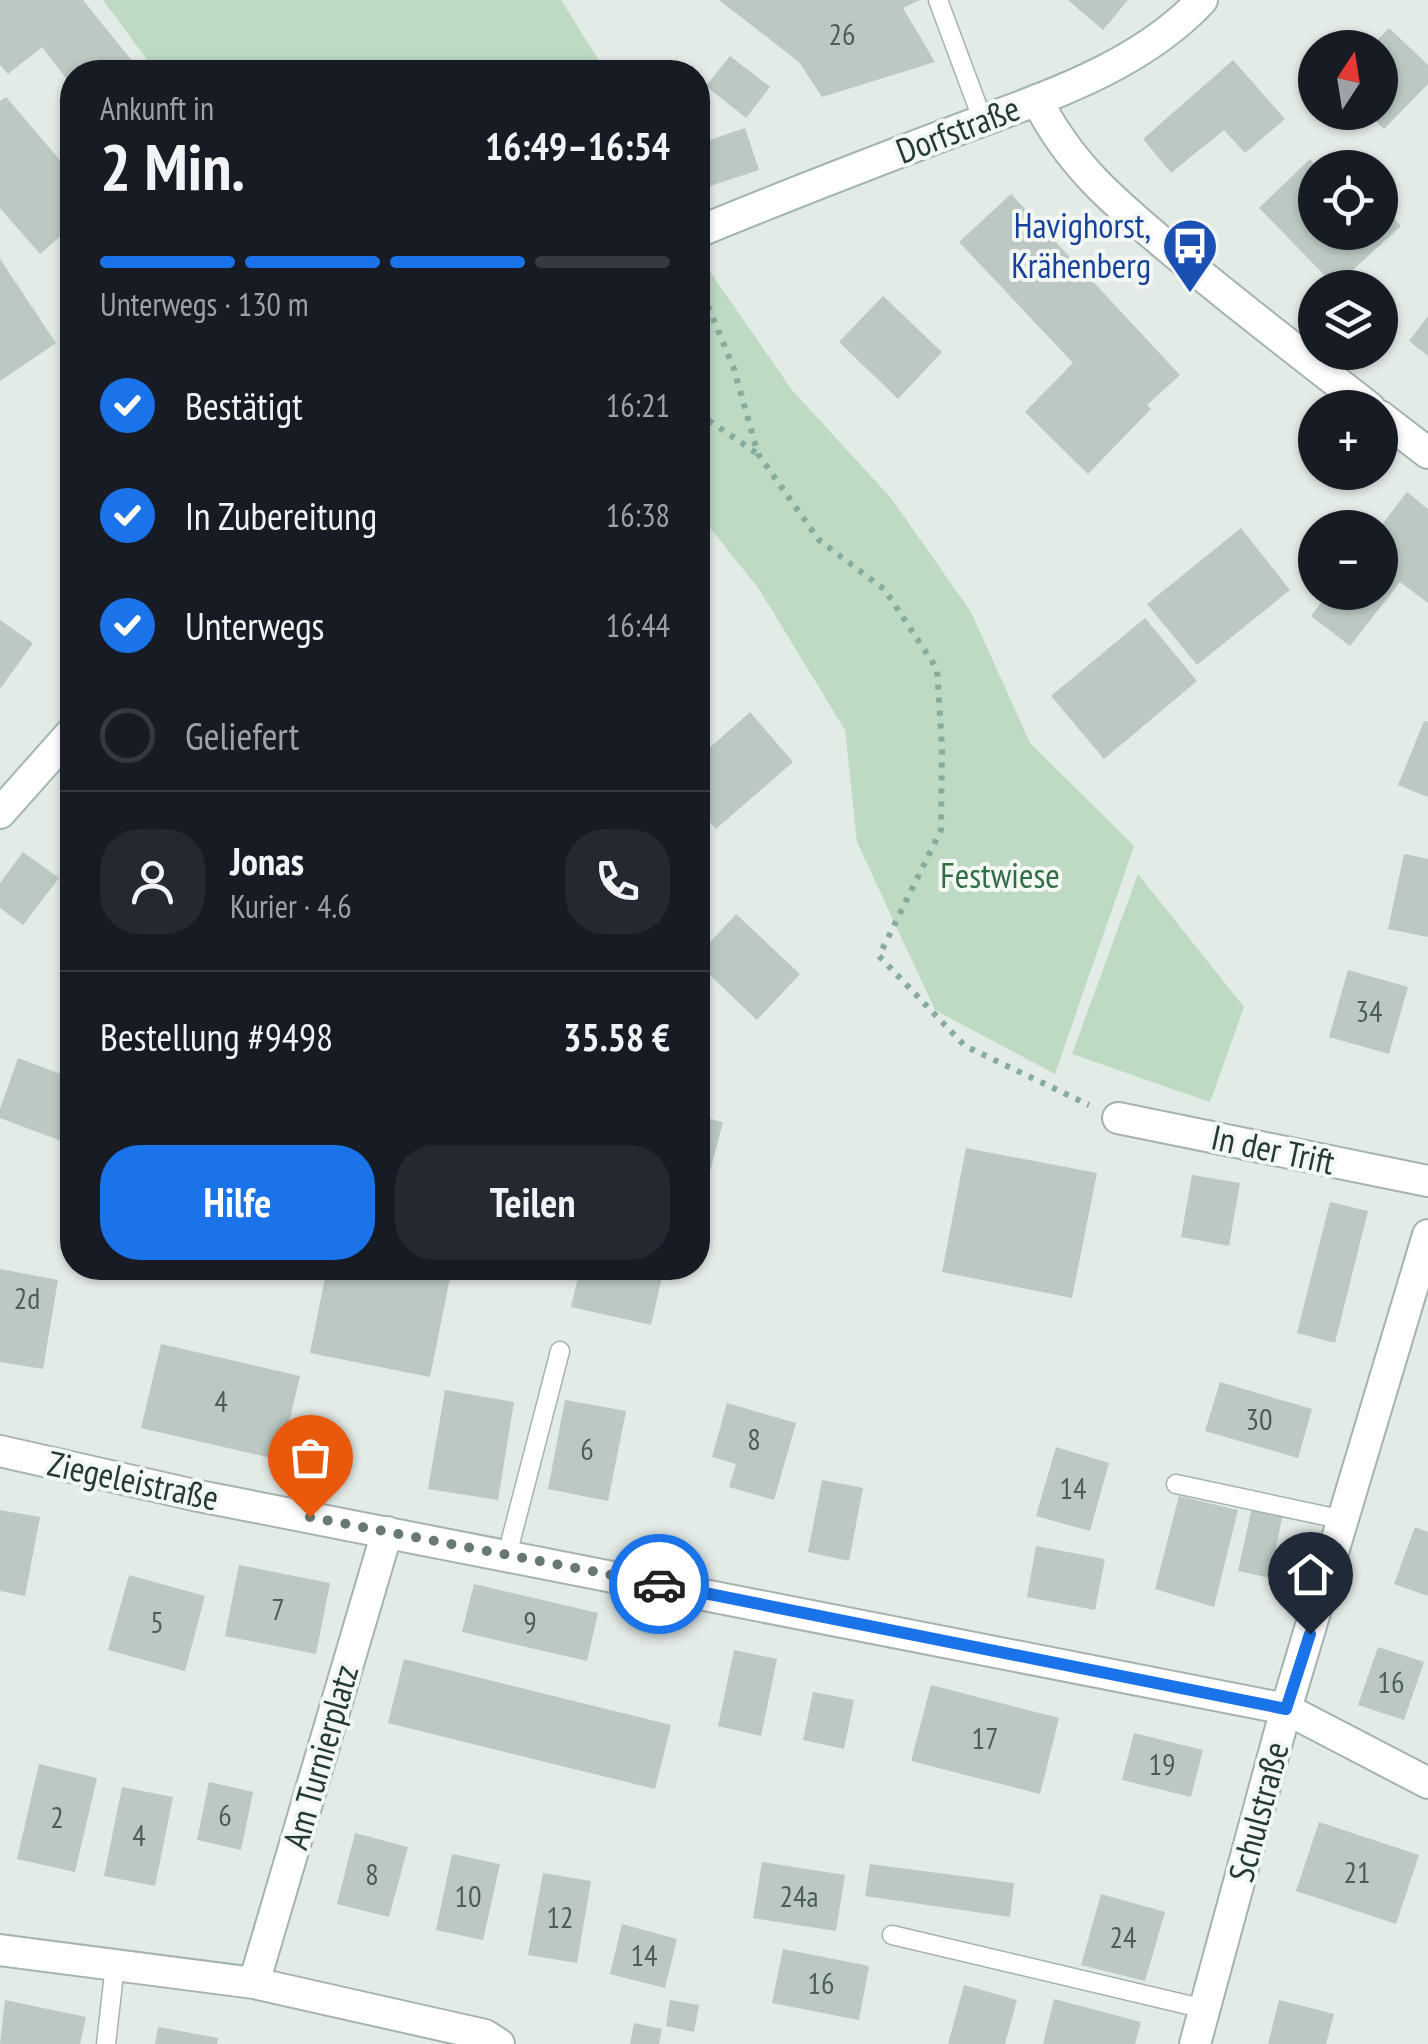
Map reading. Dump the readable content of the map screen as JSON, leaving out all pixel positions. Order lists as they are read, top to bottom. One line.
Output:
{"streets":{"street":["Dorfstraße","In der Trift","Ziegeleistraße","Am Turnierplatz","Schulstraße"]},"crossings":[["Ziegeleistraße","Am Turnierplatz"],["Ziegeleistraße","Schulstraße"]],"parks":["Festwiese"],"places":{"bus stop":["Havighorst, Krähenberg"]},"house_numbers":["26","34","2d","4","30","8","6","14","7","5","9","16","17","19","6","2","4","21","8","10","24a","12","24","14","16"],"north":"top","page":{"map_buttons":["+","−"],"heading":["2 Min.","Ankunft in","16:49–16:54"],"panel":["Jonas","Kurier · 4.6","Bestellung #9498","35.58 €"],"bar":"Unterwegs · 130 m","list":[["Bestätigt","16:21"],["In Zubereitung","16:38"],["Unterwegs","16:44"],"Geliefert"],"buttons":["Hilfe","Teilen"]}}
